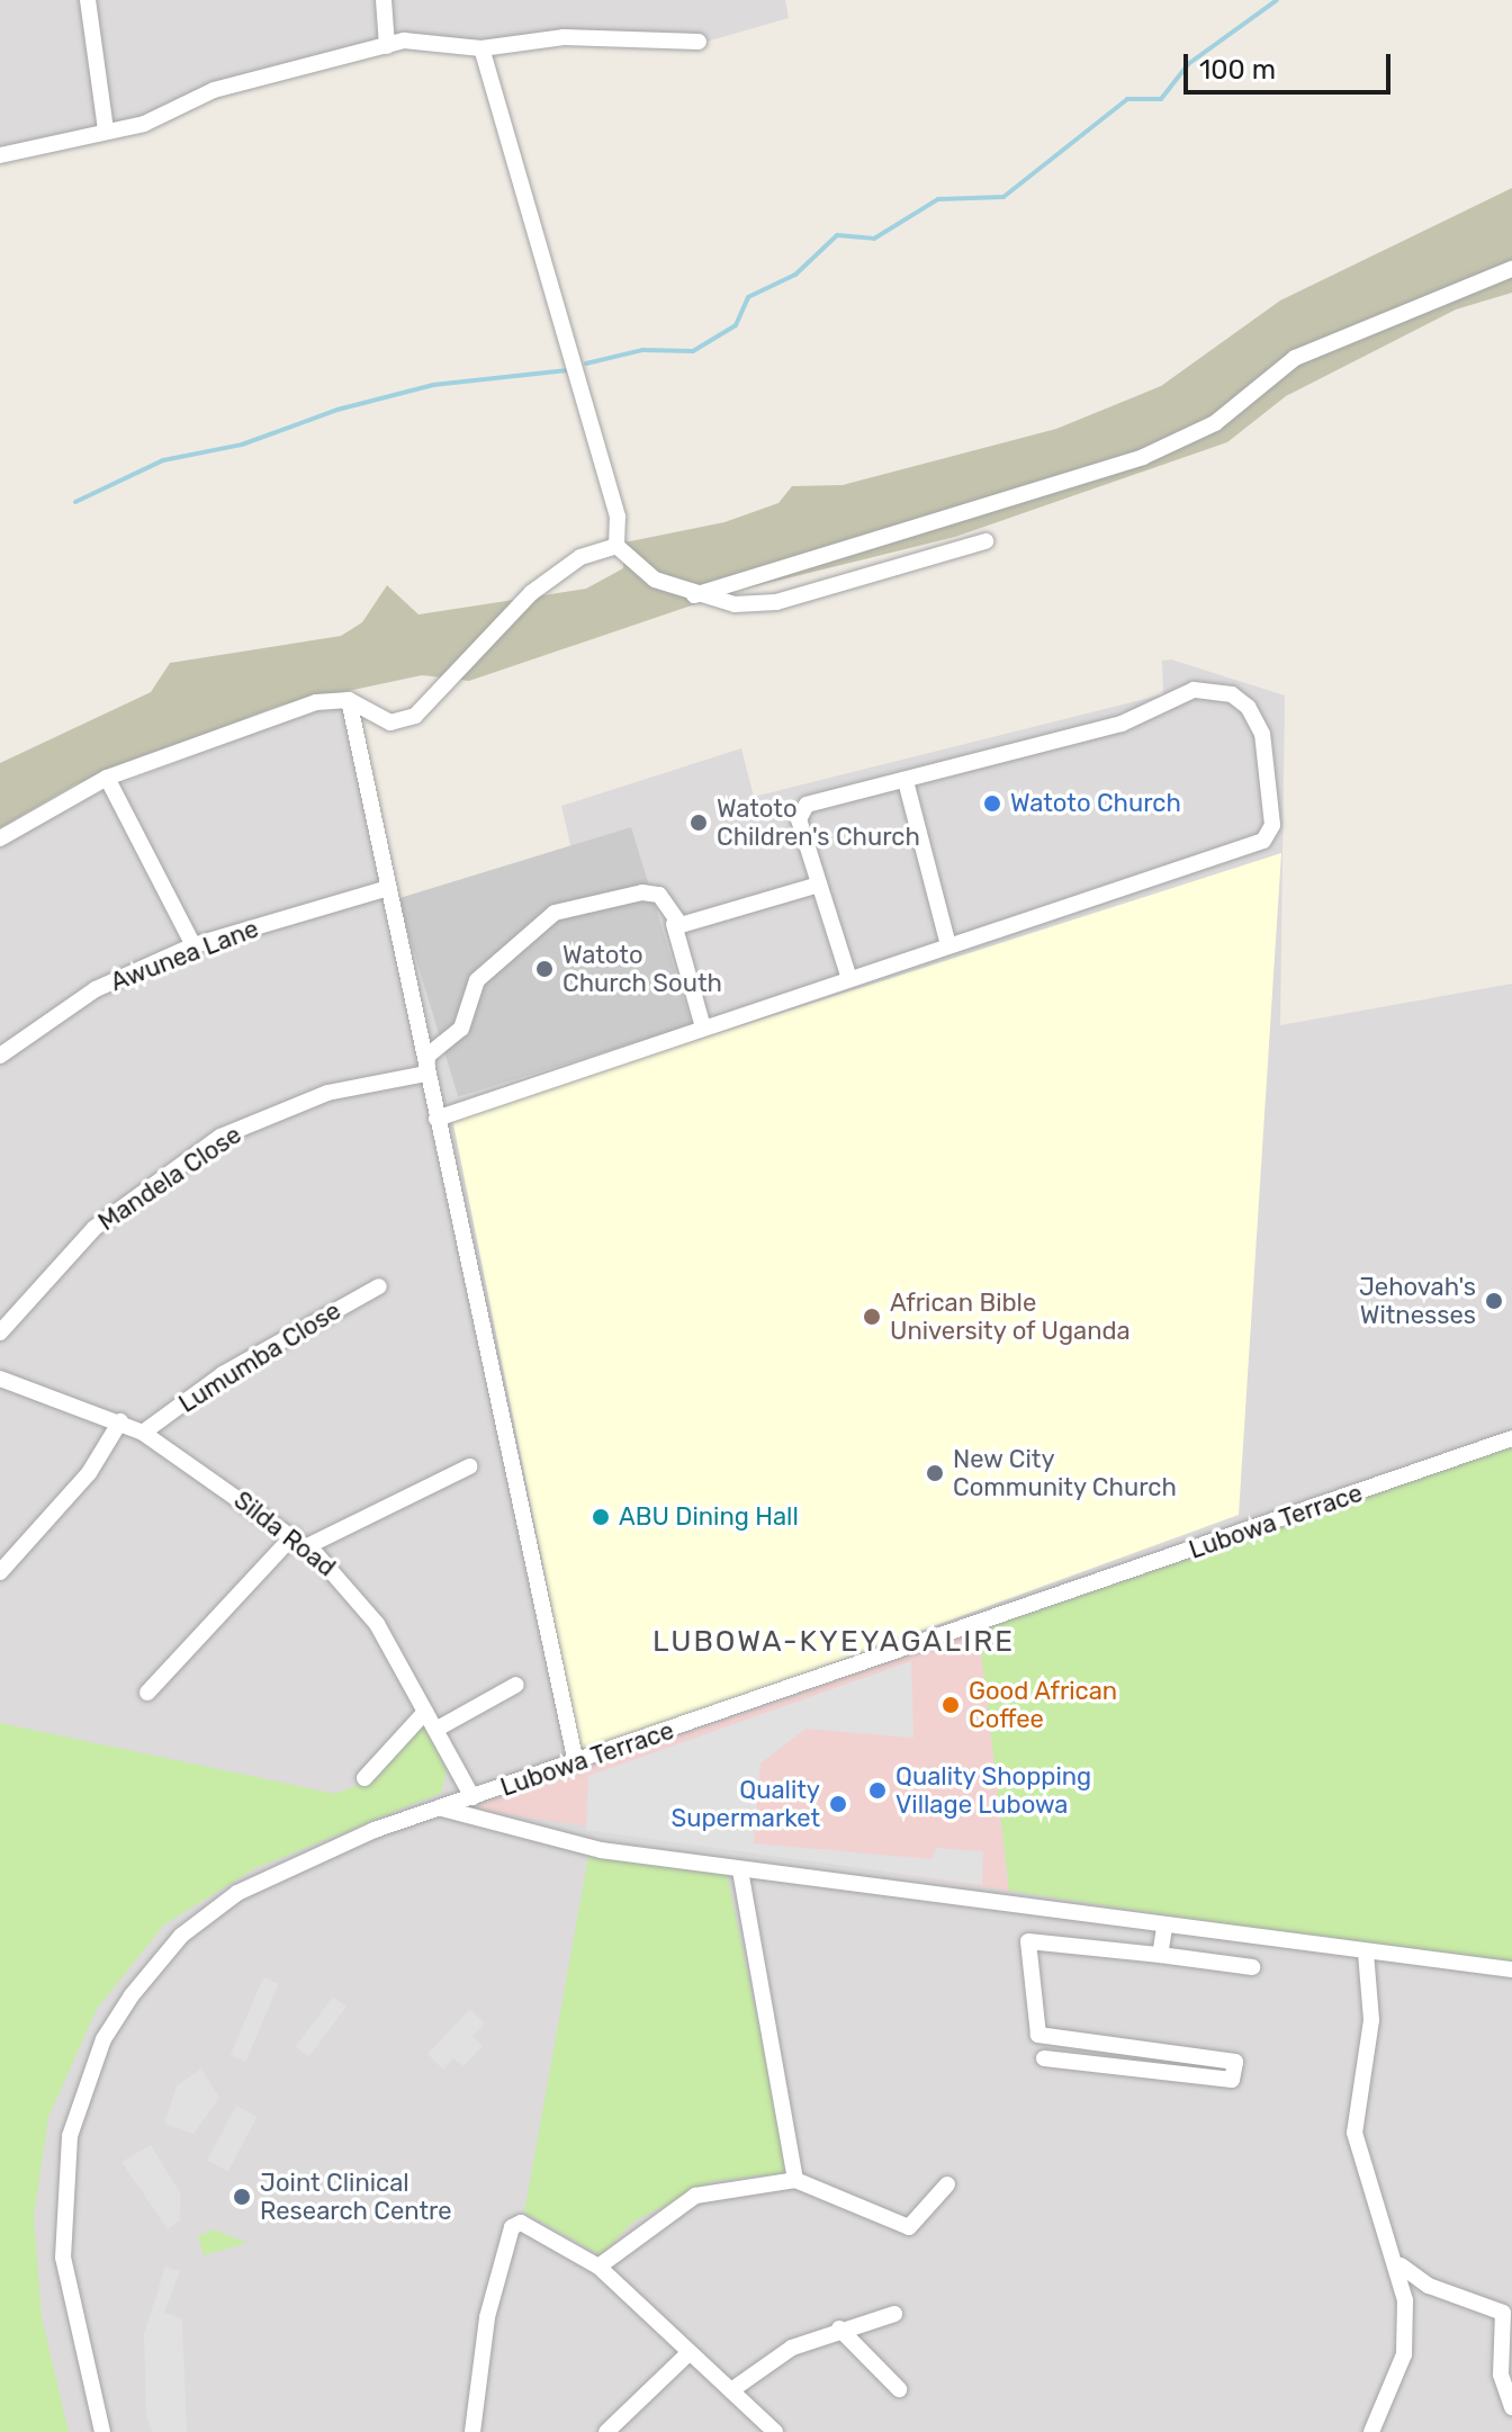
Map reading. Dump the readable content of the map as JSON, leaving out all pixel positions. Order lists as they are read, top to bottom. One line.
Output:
{"streets":{"street":["Awunea Lane","Mandela Close","Lumumba Close","Lubowa Terrace","Silda Road"]},"crossings":[["Lumumba Close","Silda Road"],["Lubowa Terrace","Silda Road"]],"districts":["LUBOWA-KYEYAGALIRE"],"places":["Watoto Church","Watoto Children's Church","Watoto Church South","Jehovah's Witnesses","African Bible University of Uganda","New City Community Church","ABU Dining Hall","Good African Coffee","Quality Shopping Village Lubowa","Quality Supermarket","Joint Clinical Research Centre"],"scale_bar":"100 m"}
